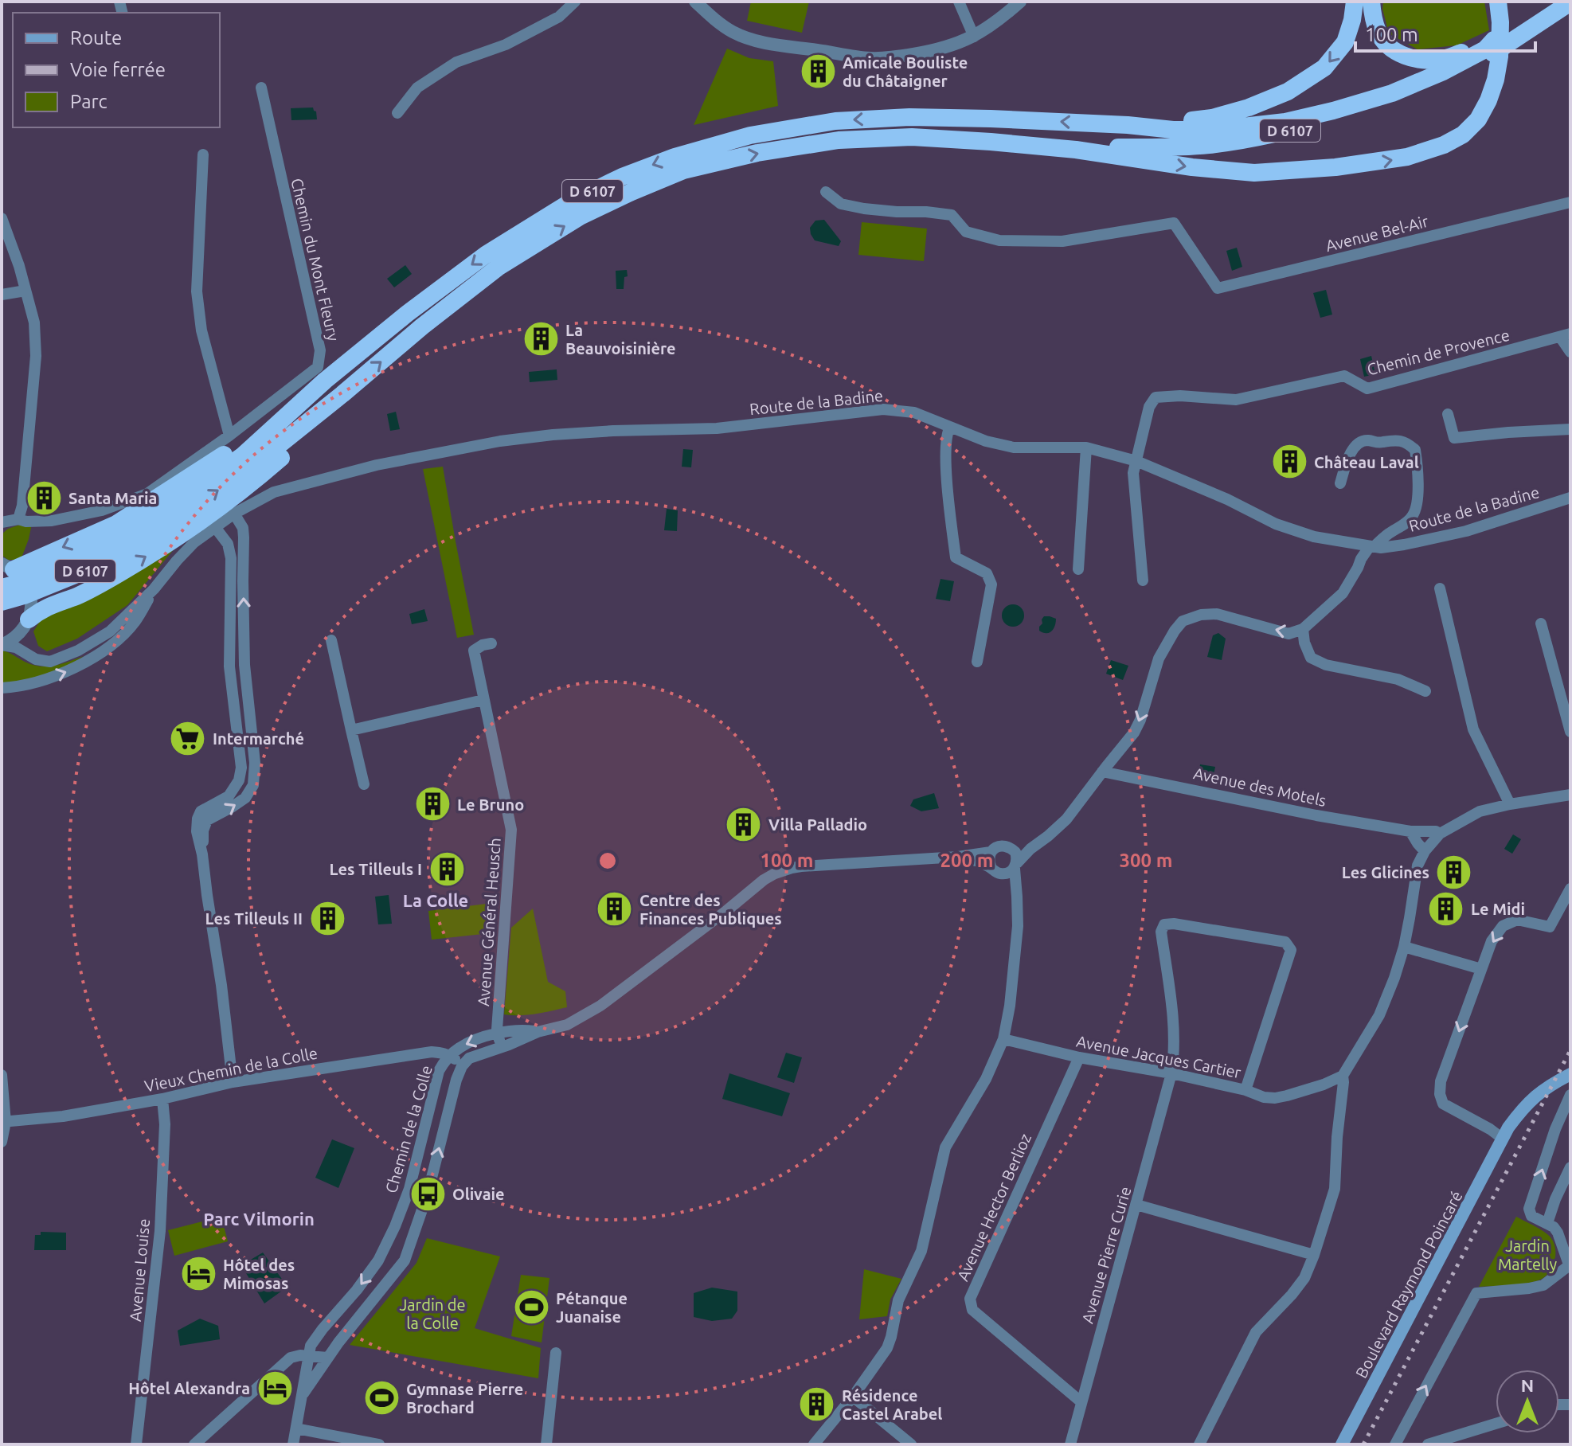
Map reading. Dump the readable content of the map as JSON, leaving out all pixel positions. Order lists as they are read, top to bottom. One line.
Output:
{"streets":{"highway":["D 6107"],"main road":["Boulevard Raymond Poincaré"],"street":["Avenue Bel-Air","Chemin du Mont Fleury","Chemin de Provence","Route de la Badine","Avenue des Motels","Avenue Général Heusch","Avenue Jacques Cartier","Vieux Chemin de la Colle","Chemin de la Colle","Avenue Hector Berlioz","Avenue Pierre Curie","Avenue Louise"]},"crossings":[["Chemin de Provence","Route de la Badine"],["Avenue Général Heusch","Chemin de la Colle"],["Avenue Jacques Cartier","Avenue Hector Berlioz"],["Avenue Jacques Cartier","Avenue Pierre Curie"],["Vieux Chemin de la Colle","Chemin de la Colle"],["Vieux Chemin de la Colle","Avenue Louise"],["Avenue Hector Berlioz","Avenue Pierre Curie"]],"districts":["La Colle","Parc Vilmorin"],"parks":["Jardin Martelly","Jardin de la Colle"],"places":{"building":["Amicale Bouliste du Châtaigner","La Beauvoisinière","Château Laval","Santa Maria","Le Bruno","Villa Palladio","Les Tilleuls I","Les Glicines","Le Midi","Centre des Finances Publiques","Les Tilleuls II","Résidence Castel Arabel"],"supermarket":["Intermarché"],"bus stop":["Olivaie"],"hotel":["Hôtel des Mimosas","Hôtel Alexandra"],"sports":["Pétanque Juanaise","Gymnase Pierre Brochard"]},"legend":["Route","Voie ferrée","Parc"],"scale_bar":"100 m","north":"top","rings":["100 m","200 m","300 m"]}
